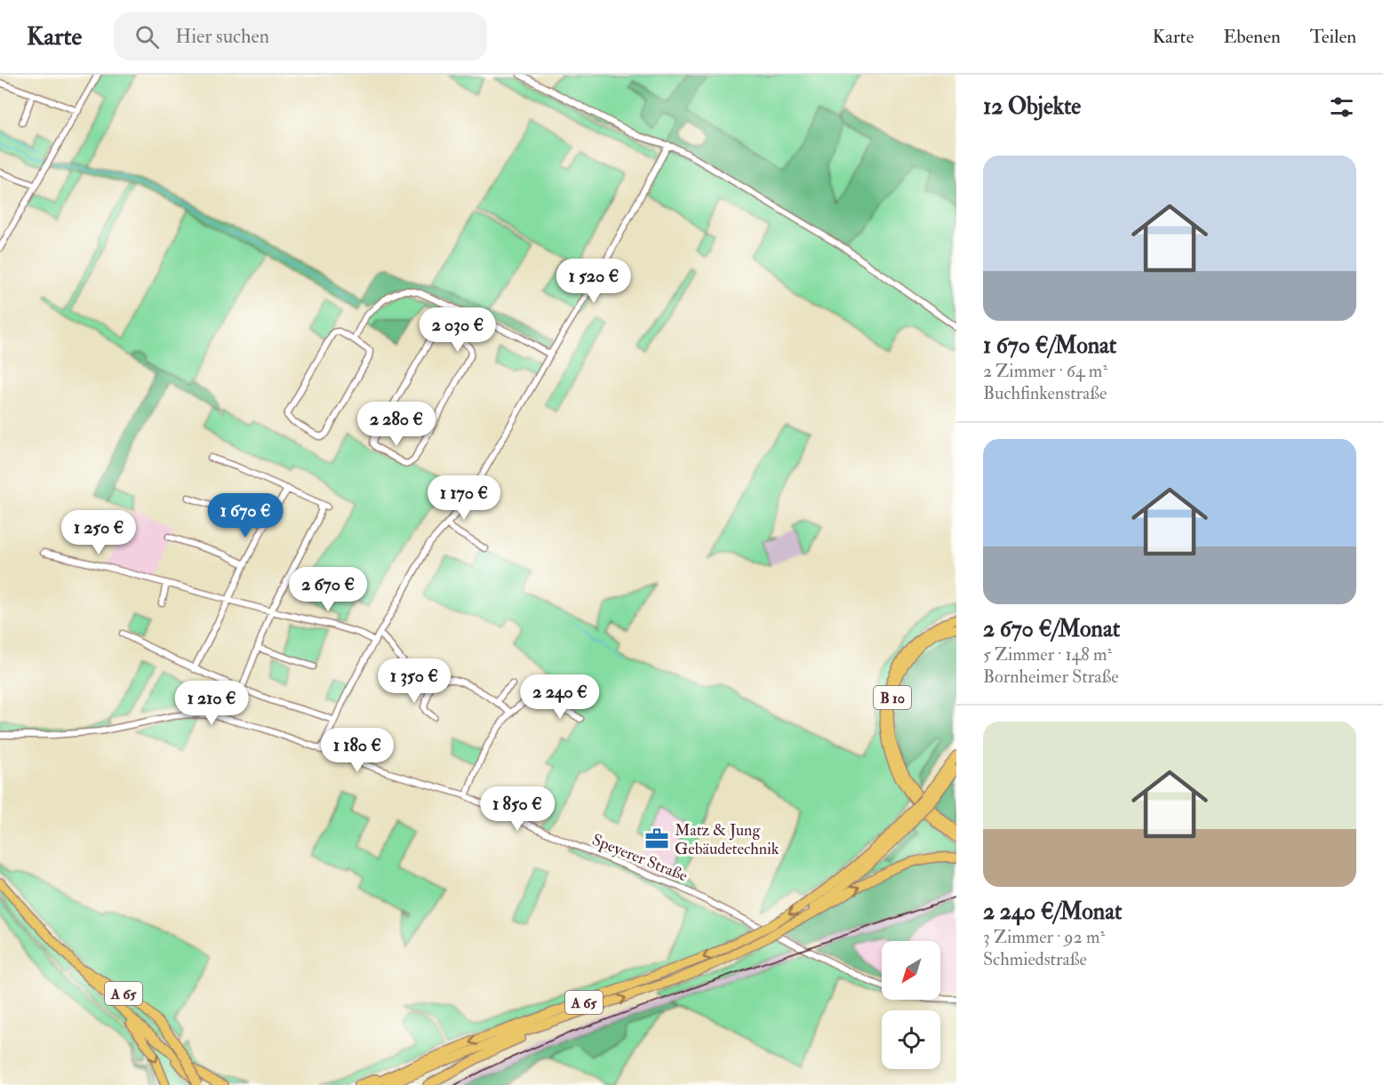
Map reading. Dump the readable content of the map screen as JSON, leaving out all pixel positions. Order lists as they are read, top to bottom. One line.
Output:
{"streets":{"highway":["B 10","A 65"],"street":["Speyerer Straße"]},"places":{"office":["Matz & Jung Gebäudetechnik"]},"north":"bottom left","page":{"header":"Karte","search":"Hier suchen","nav":["Karte","Ebenen","Teilen"],"heading":"12 Objekte","list":[{"name":"1 670 €/Monat","note":"2 Zimmer · 64 m² · Buchfinkenstraße"},{"name":"2 670 €/Monat","note":"5 Zimmer · 148 m² · Bornheimer Straße"},{"name":"2 240 €/Monat","note":"3 Zimmer · 92 m² · Schmiedstraße"}],"price":["1 520 €","2 030 €","2 280 €","1 170 €","1 670 €","1 250 €","2 670 €","1 350 €","2 240 €","1 210 €","1 180 €","1 850 €"]}}
